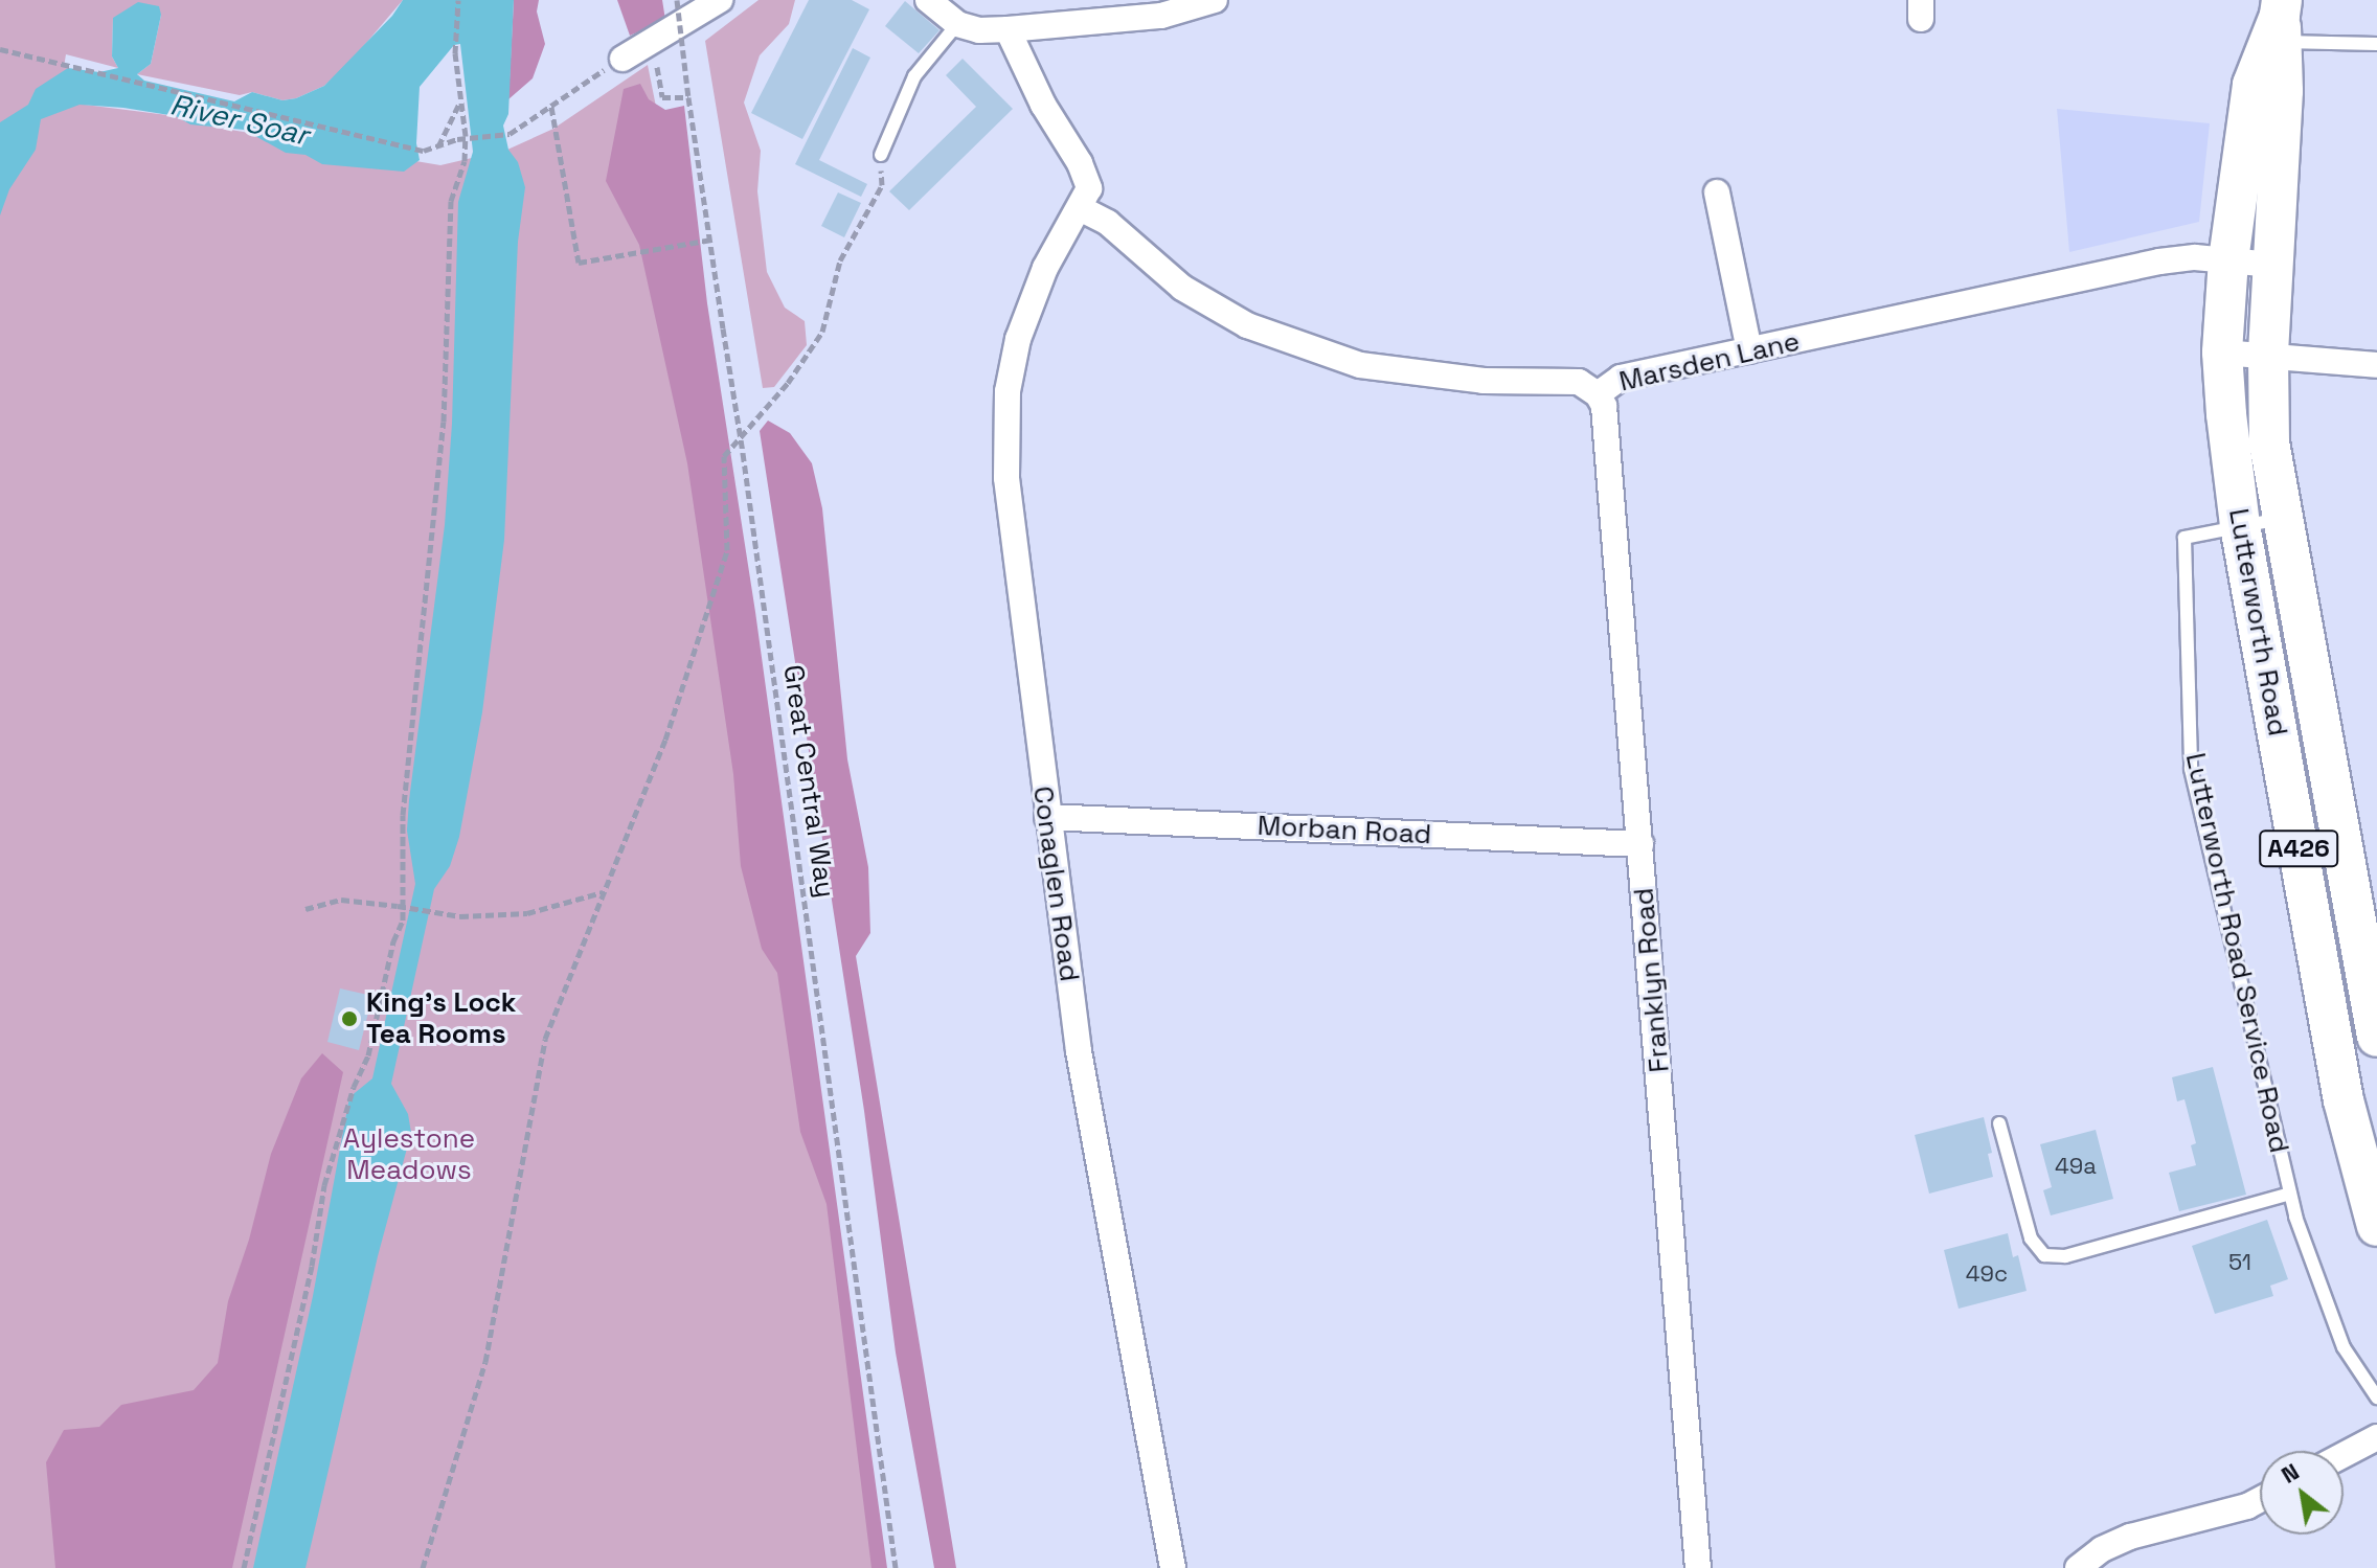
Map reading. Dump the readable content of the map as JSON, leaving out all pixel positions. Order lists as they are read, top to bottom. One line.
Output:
{"streets":{"main road":["Lutterworth Road","A426"],"street":["Marsden Lane","Morban Road","Conaglen Road","Franklyn Road"],"lane":["Lutterworth Road Service Road"],"path":["Great Central Way"]},"crossings":[["Marsden Lane","Lutterworth Road"],["Marsden Lane","Conaglen Road"],["Marsden Lane","Franklyn Road"],["Lutterworth Road","Lutterworth Road Service Road"],["Morban Road","Conaglen Road"],["Morban Road","Franklyn Road"]],"water":["River Soar"],"parks":["Aylestone Meadows"],"places":["King's Lock Tea Rooms"],"house_numbers":["49a","51","49c"],"north":"top left"}
